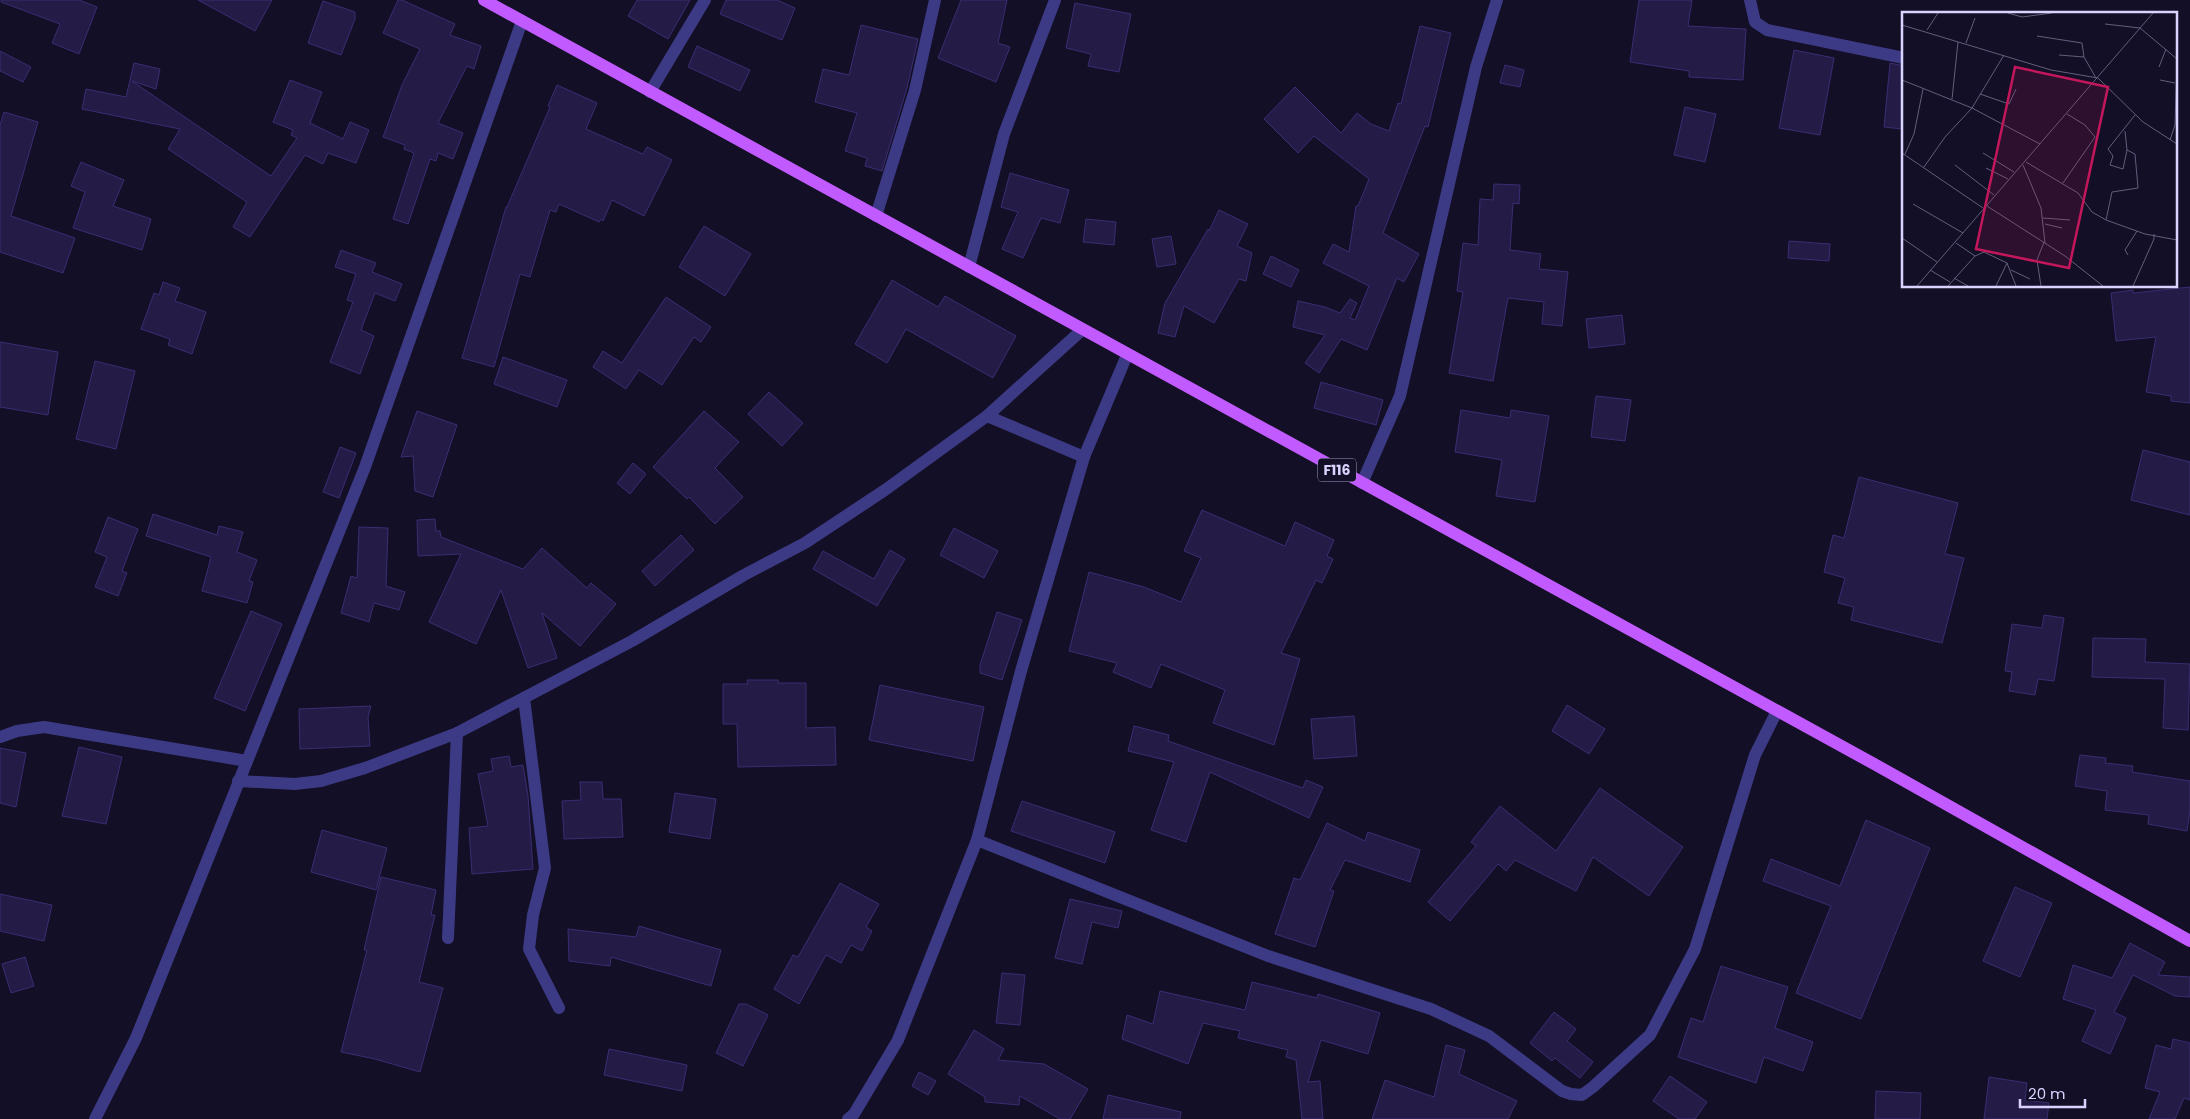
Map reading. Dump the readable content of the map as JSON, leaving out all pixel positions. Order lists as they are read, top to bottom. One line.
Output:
{"streets":{"main road":["F116"]},"scale_bar":"20 m"}
